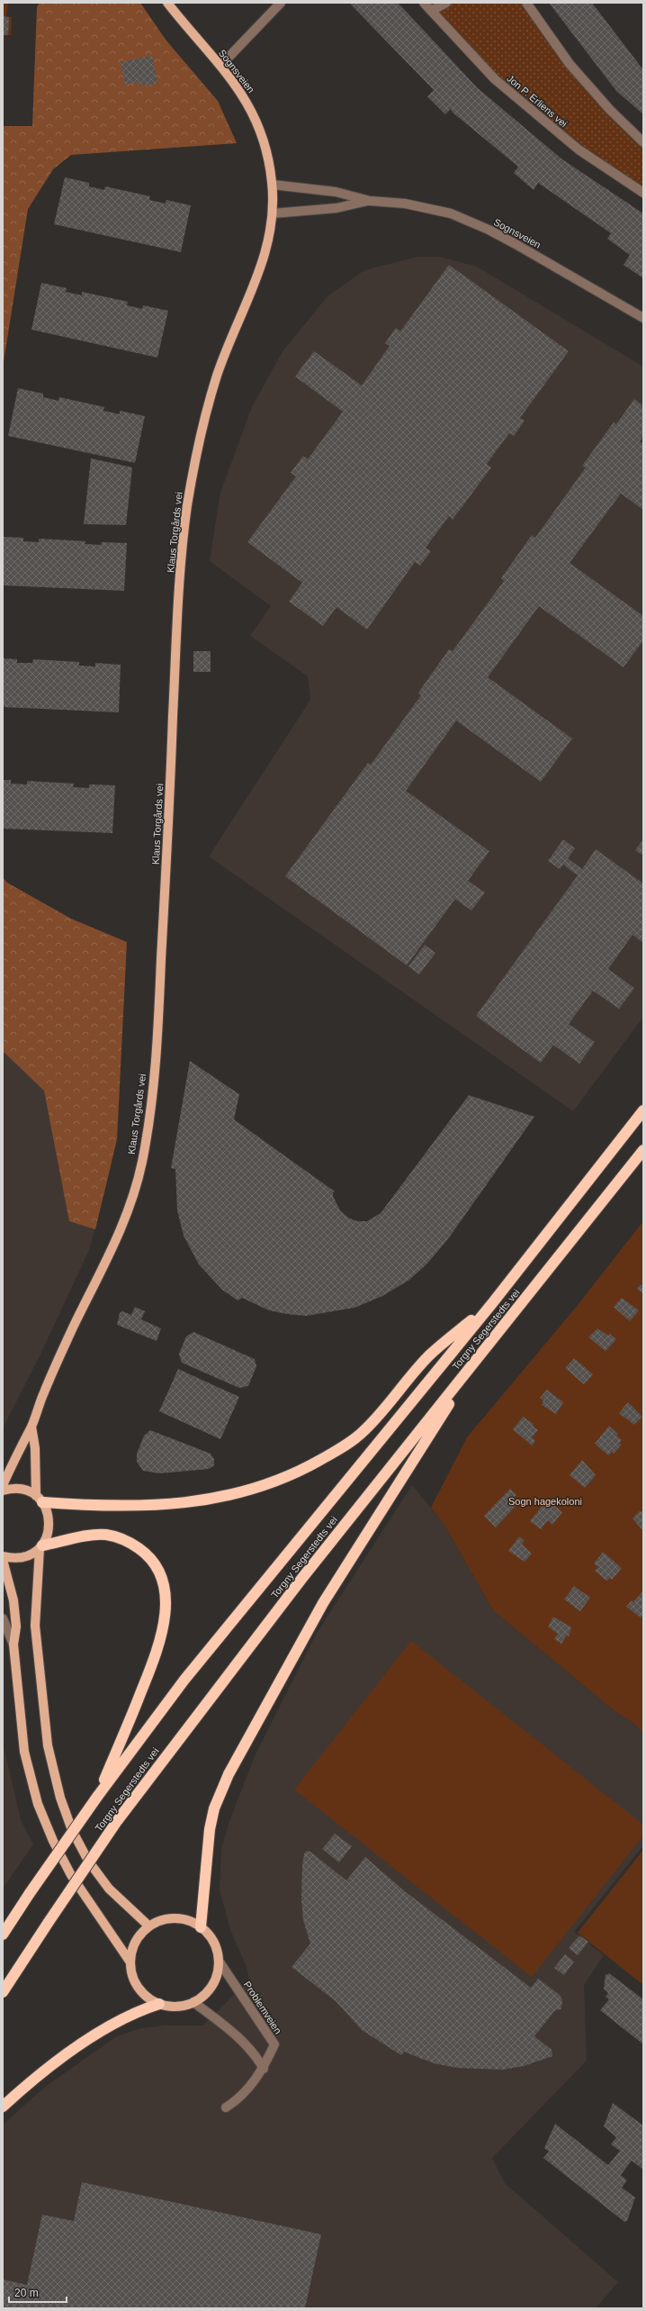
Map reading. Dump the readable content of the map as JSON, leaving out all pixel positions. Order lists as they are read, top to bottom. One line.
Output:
{"streets":{"highway":["Torgny Segerstedts vei"],"main road":["Sognsveien","Klaus Torgårds vei"],"street":["Jon P. Erliens vei","Problemveien"]},"crossings":[["Sognsveien","Klaus Torgårds vei"]],"parks":["Sogn hagekoloni"],"scale_bar":"20 m"}
